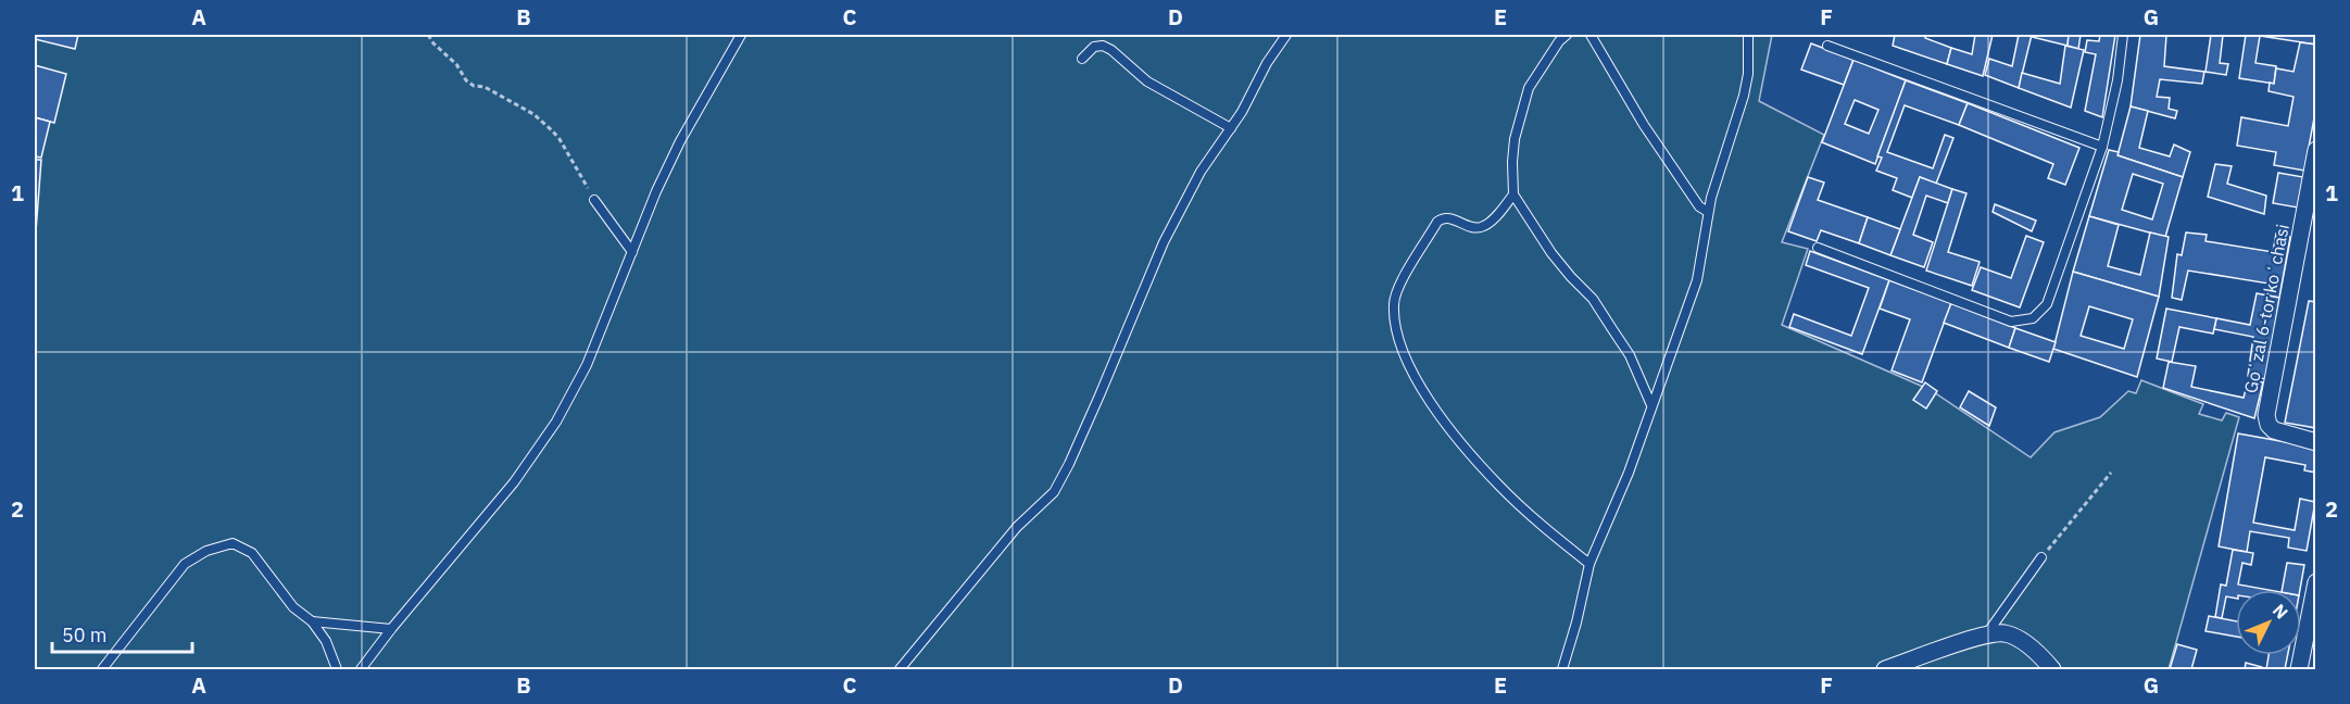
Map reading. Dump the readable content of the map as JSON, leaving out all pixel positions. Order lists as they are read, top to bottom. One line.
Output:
{"streets":{"street":["Goʻzal 6-tor koʻchasi"]},"scale_bar":"50 m","north":"top right","grid":{"columns":["A","B","C","D","E","F","G"],"rows":["1","2"]}}
